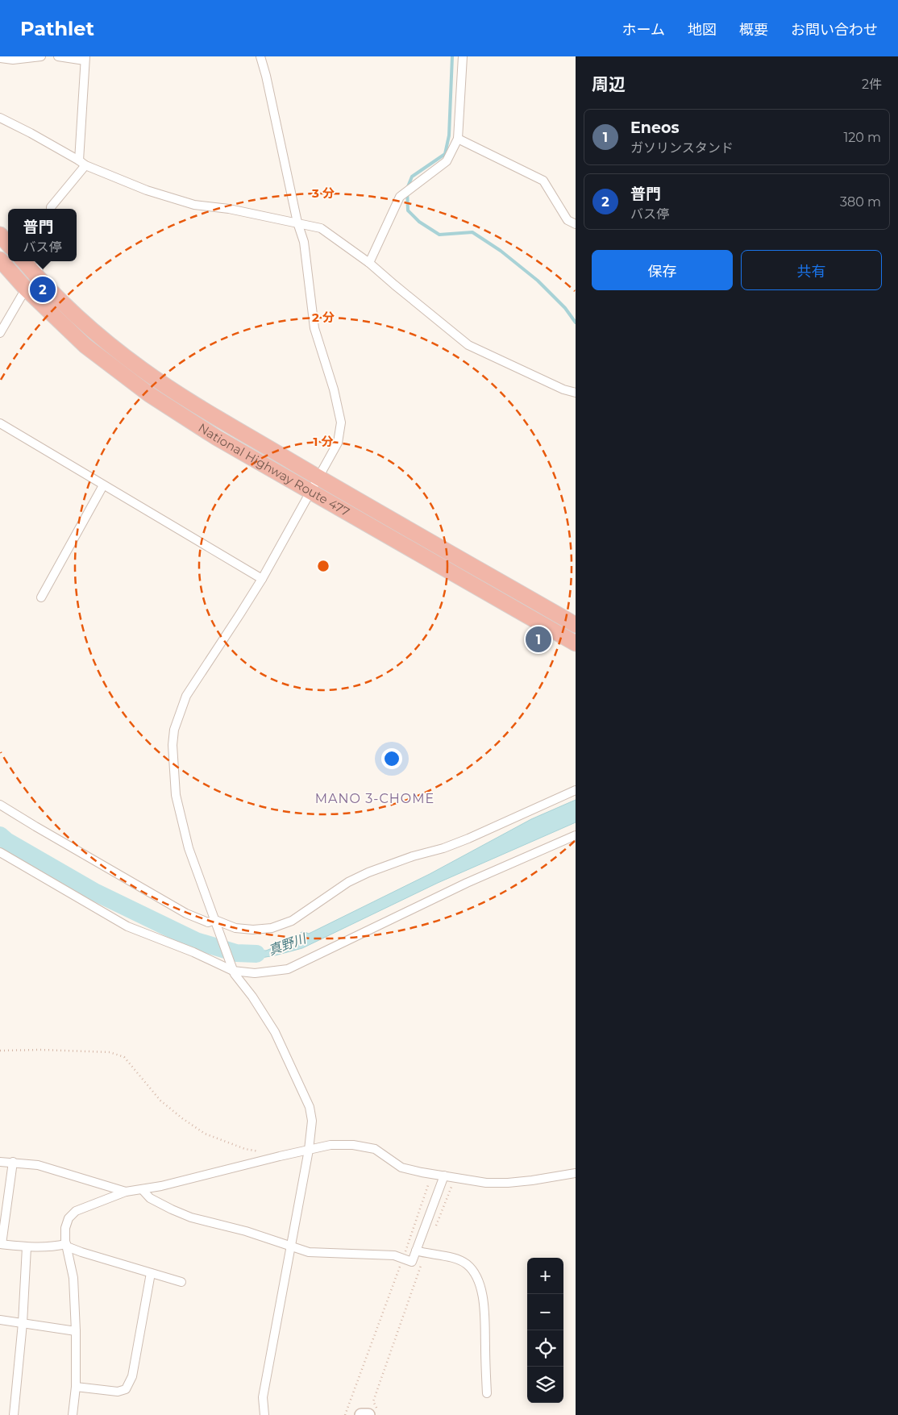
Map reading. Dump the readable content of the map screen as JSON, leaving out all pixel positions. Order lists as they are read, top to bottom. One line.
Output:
{"streets":{"highway":["National Highway Route 477"]},"districts":["MANO 3-CHOME"],"water":["真野川"],"page":{"header":"Pathlet","nav":["ホーム","地図","概要","お問い合わせ"],"heading":["周辺","2件"],"list":[{"mark":"1","name":"Eneos","note":"ガソリンスタンド","value":"120 m"},{"mark":"2","name":"普門","note":"バス停","value":"380 m"}],"popup":["普門","バス停"],"buttons":["保存","共有"],"pins":["2","1"],"map_buttons":["+","−"]},"rings":["3 分","2 分","1 分"]}
